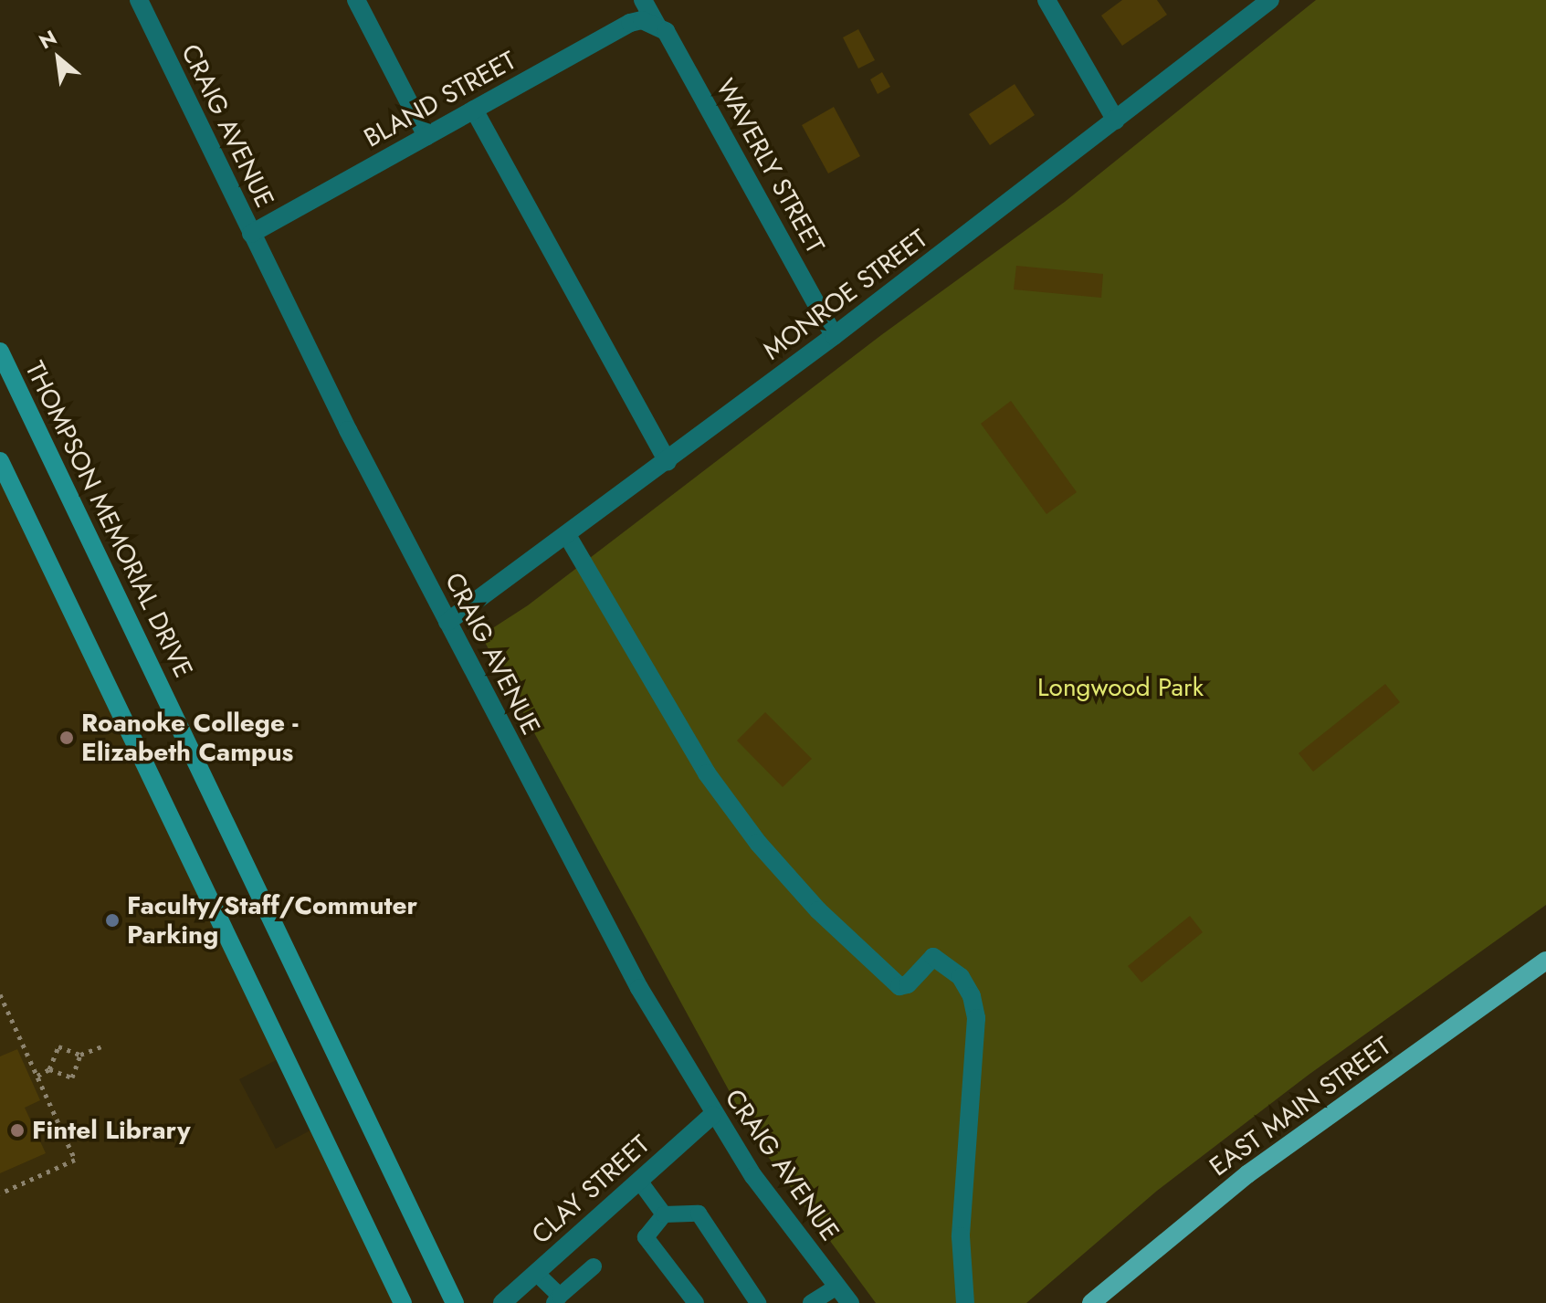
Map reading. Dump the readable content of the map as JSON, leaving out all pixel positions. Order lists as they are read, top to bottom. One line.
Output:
{"streets":{"main road":["THOMPSON MEMORIAL DRIVE","EAST MAIN STREET"],"street":["BLAND STREET","CRAIG AVENUE","WAVERLY STREET","MONROE STREET","CLAY STREET"]},"crossings":[["BLAND STREET","CRAIG AVENUE"],["BLAND STREET","WAVERLY STREET"],["CRAIG AVENUE","MONROE STREET"],["CRAIG AVENUE","CLAY STREET"],["WAVERLY STREET","MONROE STREET"]],"parks":["Longwood Park"],"places":["Roanoke College - Elizabeth Campus","Faculty/Staff/Commuter Parking","Fintel Library"],"north":"top left"}
